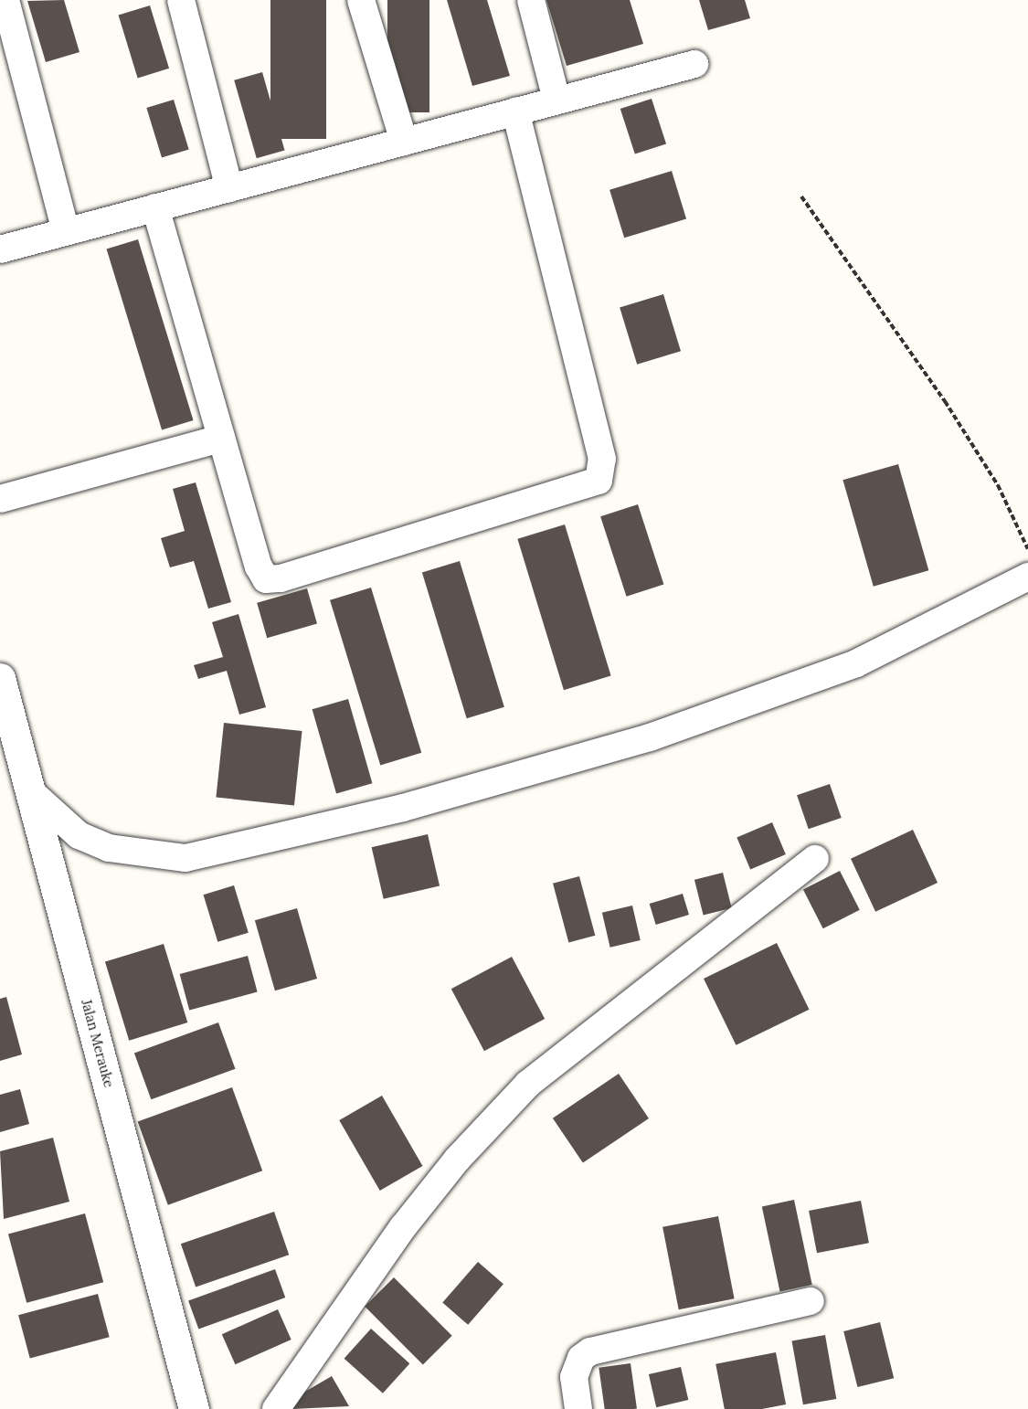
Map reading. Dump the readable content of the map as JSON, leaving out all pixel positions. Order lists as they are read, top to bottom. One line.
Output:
{"streets":{"street":["Jalan Merauke"]}}
